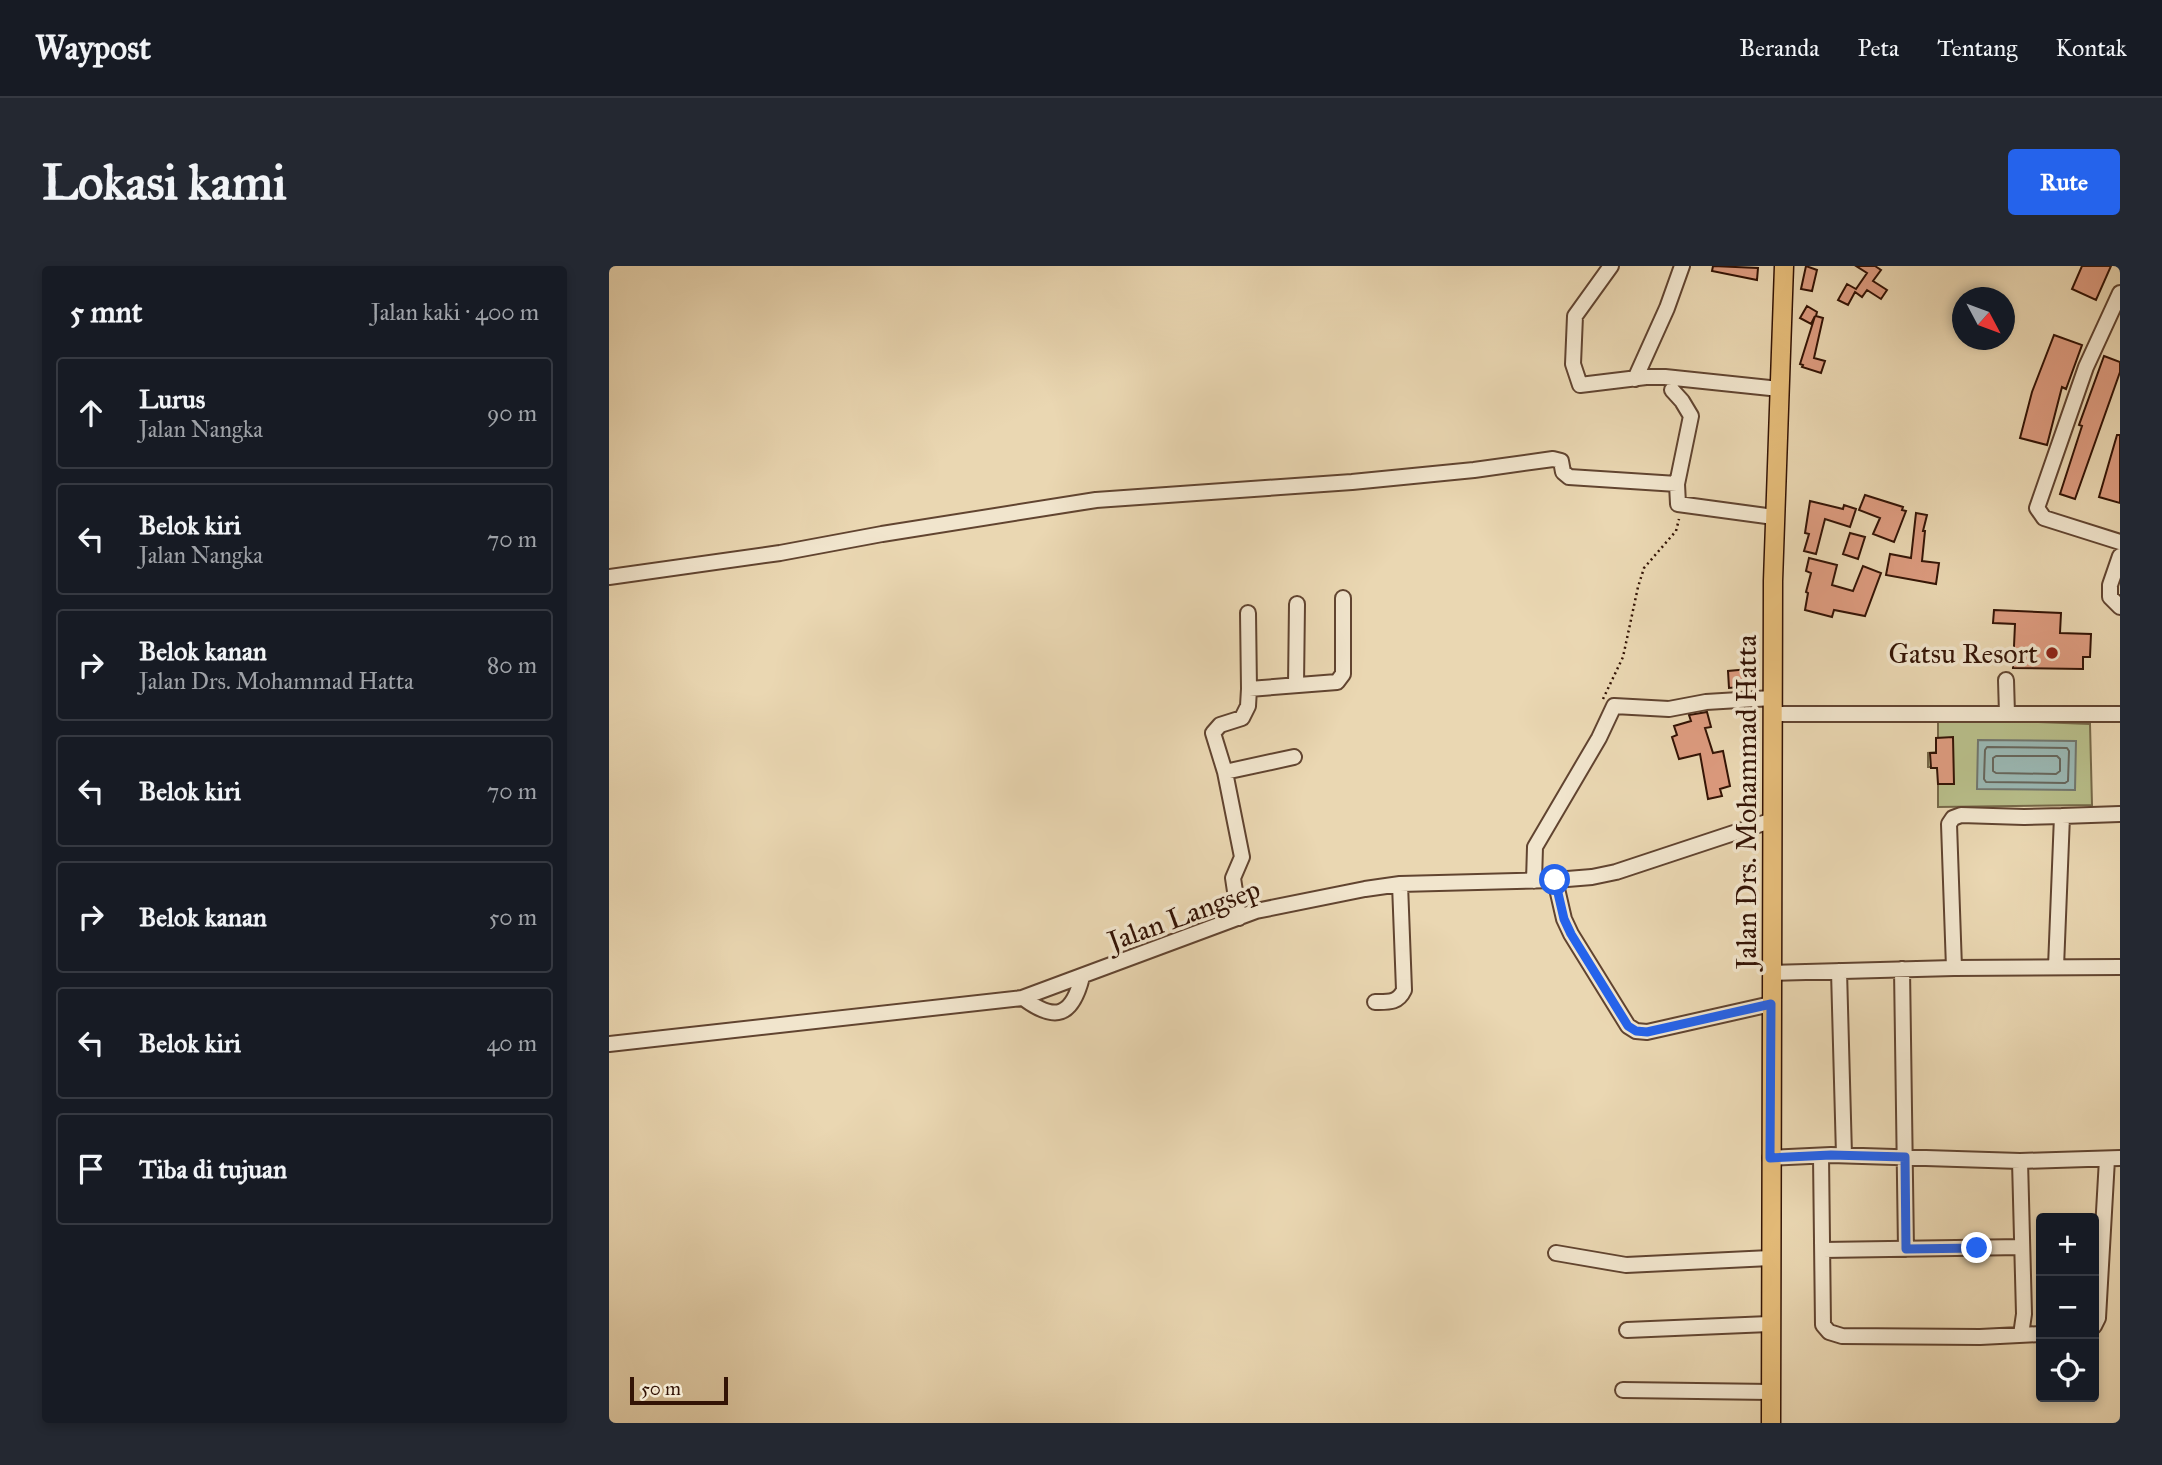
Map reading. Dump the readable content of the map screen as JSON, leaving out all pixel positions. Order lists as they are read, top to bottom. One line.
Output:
{"streets":{"main road":["Jalan Drs. Mohammad Hatta"],"street":["Jalan Langsep"]},"crossings":[["Jalan Drs. Mohammad Hatta","Jalan Langsep"]],"places":["Gatsu Resort"],"scale_bar":"50 m","north":"bottom right","page":{"header":"Waypost","nav":["Beranda","Peta","Tentang","Kontak"],"buttons":"Rute","title":"Lokasi kami","heading":["5 mnt","Jalan kaki · 400 m"],"list":[["Lurus","Jalan Nangka","90 m"],["Belok kiri","Jalan Nangka","70 m"],["Belok kanan","Jalan Drs. Mohammad Hatta","80 m"],["Belok kiri","70 m"],["Belok kanan","50 m"],["Belok kiri","40 m"],"Tiba di tujuan"],"map_buttons":["+","−"],"scale":"50 m"}}
